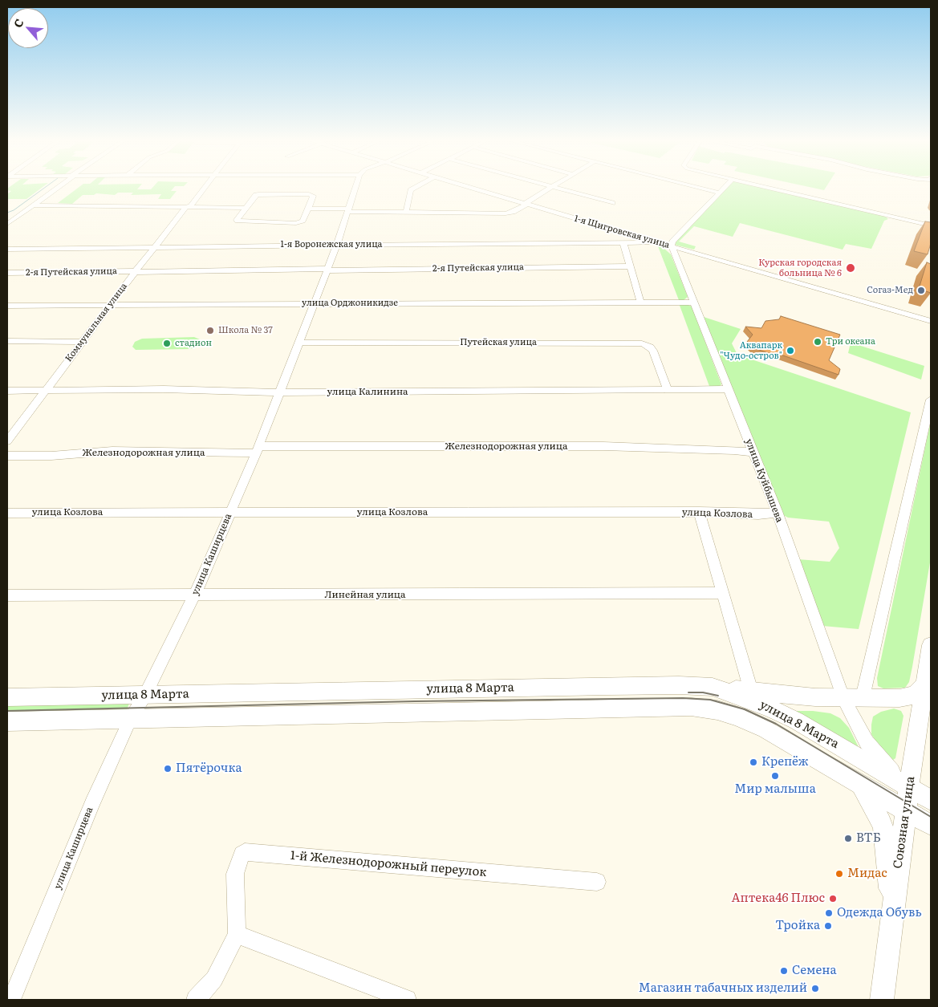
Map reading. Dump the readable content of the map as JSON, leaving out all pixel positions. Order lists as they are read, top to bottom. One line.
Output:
{"streets":{"main road":["улица 8 Марта","Союзная улица"],"street":["1-я Щигровская улица","1-я Воронежская улица","2-я Путейская улица","улица Орджоникидзе","Коммунальная улица","Путейская улица","улица Калинина","Железнодорожная улица","улица Куйбышева","улица Козлова","улица Каширцева","Линейная улица","1-й Железнодорожный переулок"]},"crossings":[["1-я Щигровская улица","1-я Воронежская улица"],["1-я Щигровская улица","улица Куйбышева"],["1-я Воронежская улица","Коммунальная улица"],["1-я Воронежская улица","улица Каширцева"],["2-я Путейская улица","Коммунальная улица"],["2-я Путейская улица","улица Каширцева"],["улица Орджоникидзе","Коммунальная улица"],["улица Орджоникидзе","улица Куйбышева"],["улица Орджоникидзе","улица Каширцева"],["Коммунальная улица","улица Калинина"],["Путейская улица","улица Калинина"],["Путейская улица","улица Каширцева"],["улица Калинина","улица Куйбышева"],["улица Калинина","улица Каширцева"],["Железнодорожная улица","улица Куйбышева"],["Железнодорожная улица","улица Каширцева"],["улица Куйбышева","улица Козлова"],["улица Куйбышева","улица 8 Марта"],["улица Куйбышева","Союзная улица"],["улица Козлова","улица Каширцева"],["улица Каширцева","Линейная улица"],["улица Каширцева","улица 8 Марта"],["улица 8 Марта","Союзная улица"]],"places":["Курская городская больница № 6","Согаз-Мед","Школа № 37","Три океана","стадион","Аквапарк \"Чудо-остров\"","Крепёж","Пятёрочка","Мир малыша","ВТБ","Мидас","Аптека46 Плюс","Одежда Обувь","Тройка","Семена","Магазин табачных изделий"],"north":"top left"}
